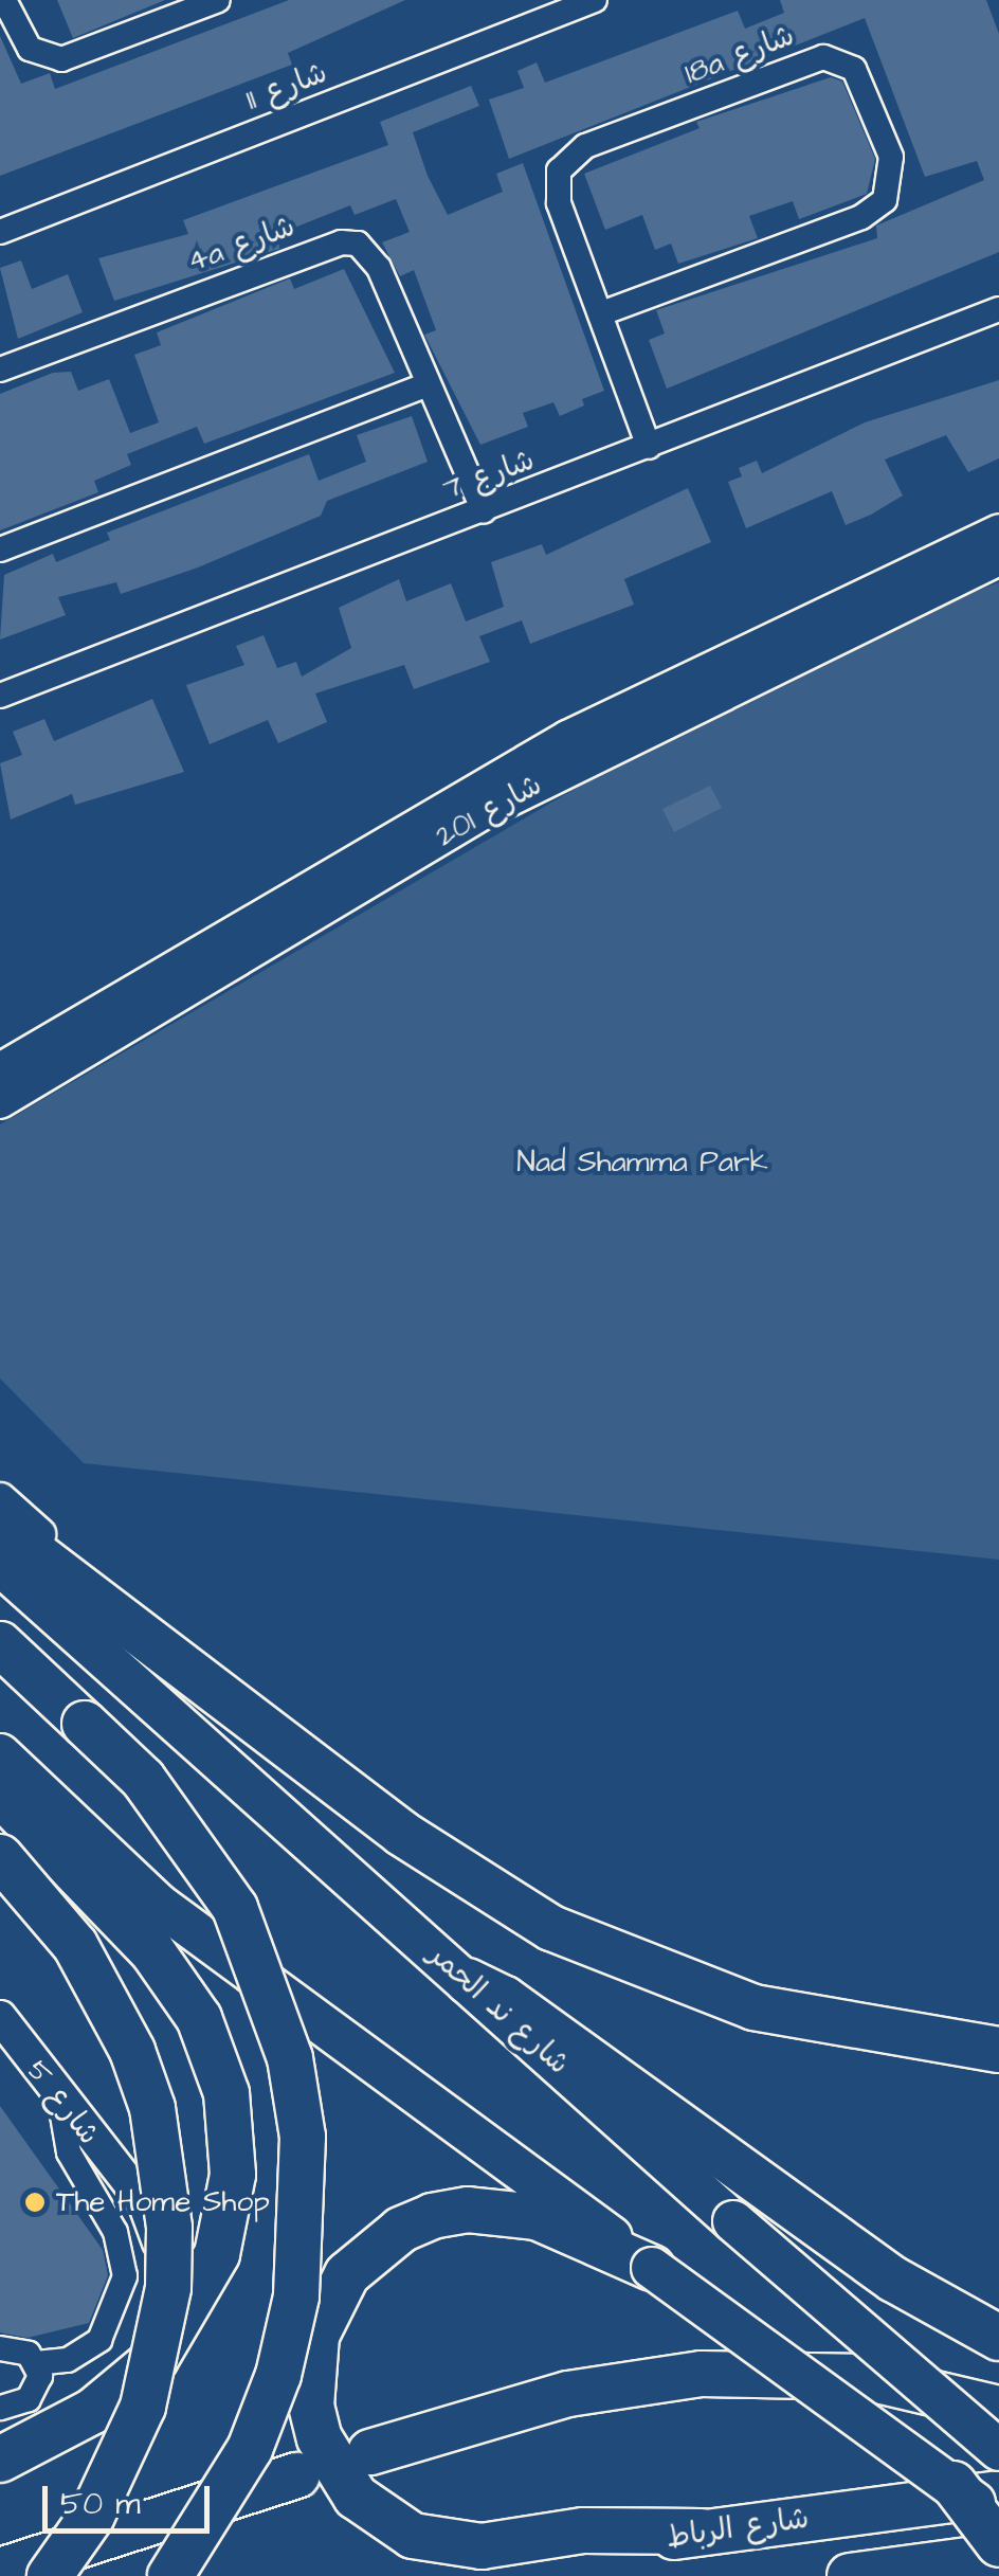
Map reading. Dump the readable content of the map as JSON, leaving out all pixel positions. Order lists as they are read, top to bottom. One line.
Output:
{"streets":{"highway":["شارع الرباط"],"main road":["شارع ند الحمر"],"street":["18a شارع","شارع 11","4a شارع","شارع 7","شارع 201","شارع 5"]},"crossings":[["18a شارع","شارع 7"],["4a شارع","شارع 7"]],"parks":["Nad Shamma Park"],"places":["The Home Shop"],"scale_bar":"50 m"}
